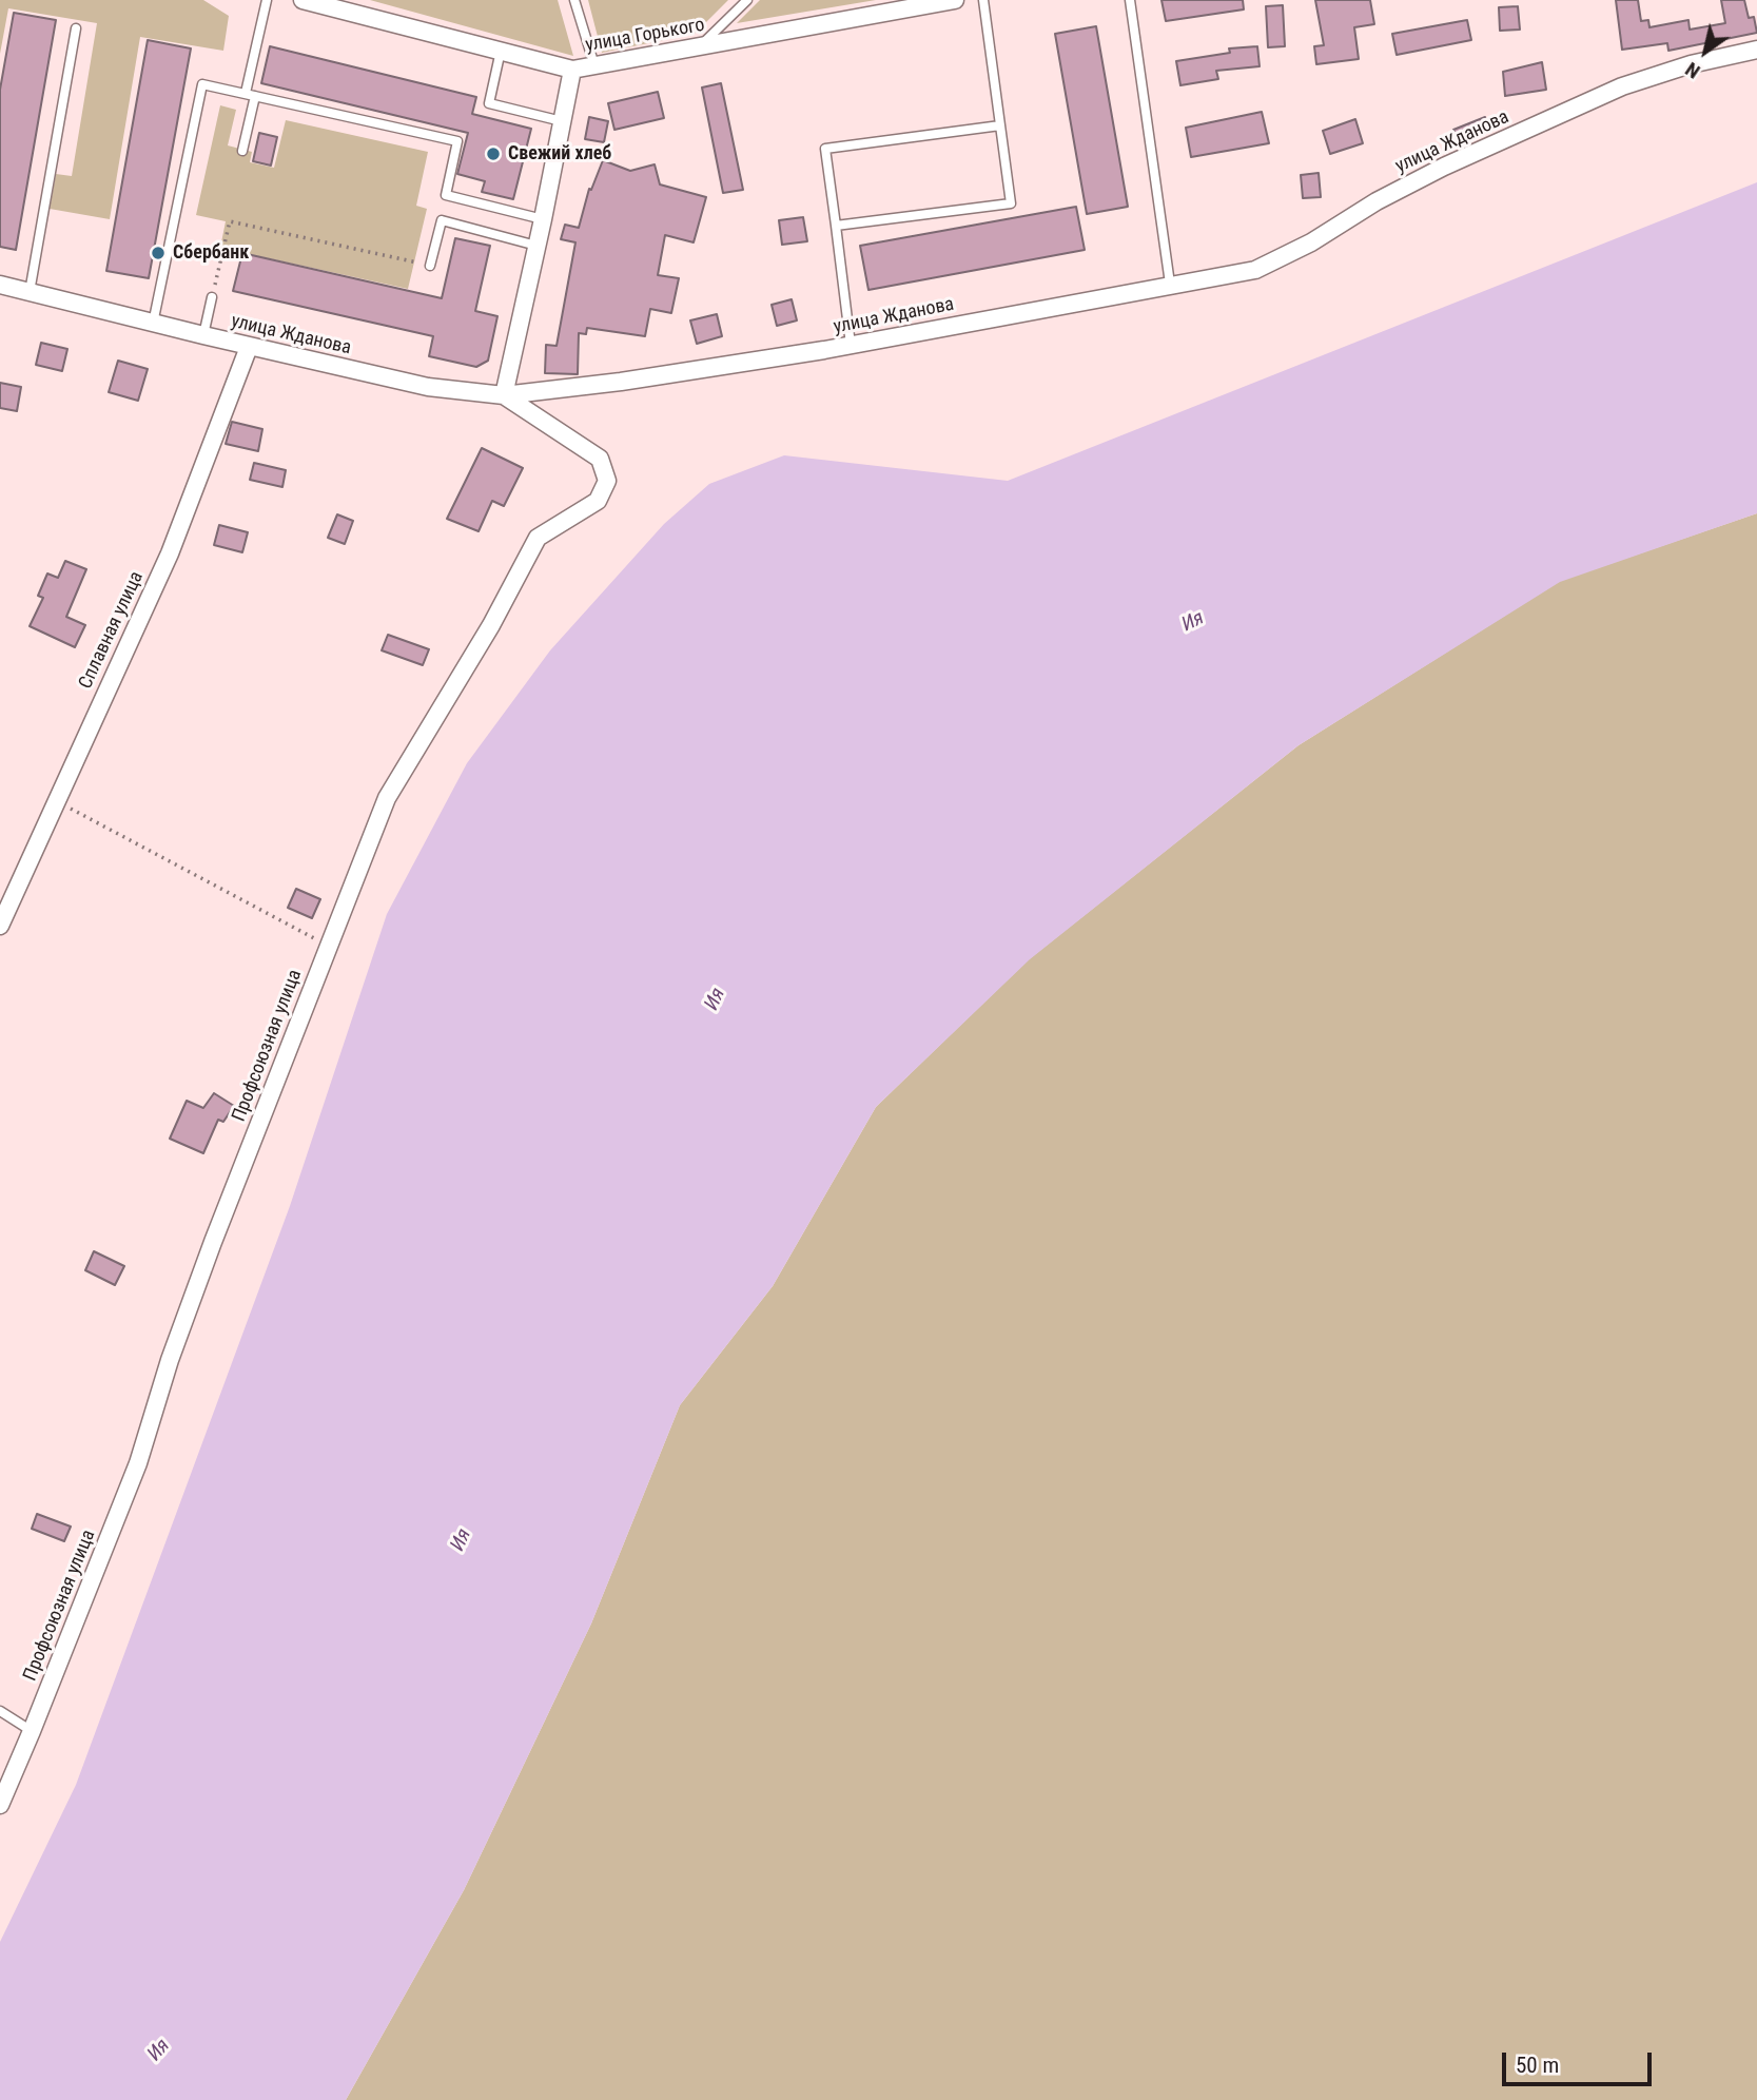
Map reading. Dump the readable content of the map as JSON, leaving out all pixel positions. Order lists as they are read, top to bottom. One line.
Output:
{"streets":{"street":["улица Горького","улица Жданова","Сплавная улица","Профсоюзная улица"]},"crossings":[["улица Жданова","Сплавная улица"],["улица Жданова","Профсоюзная улица"]],"water":["Ия"],"places":["Свежий хлеб","Сбербанк"],"scale_bar":"50 m","north":"bottom left"}
